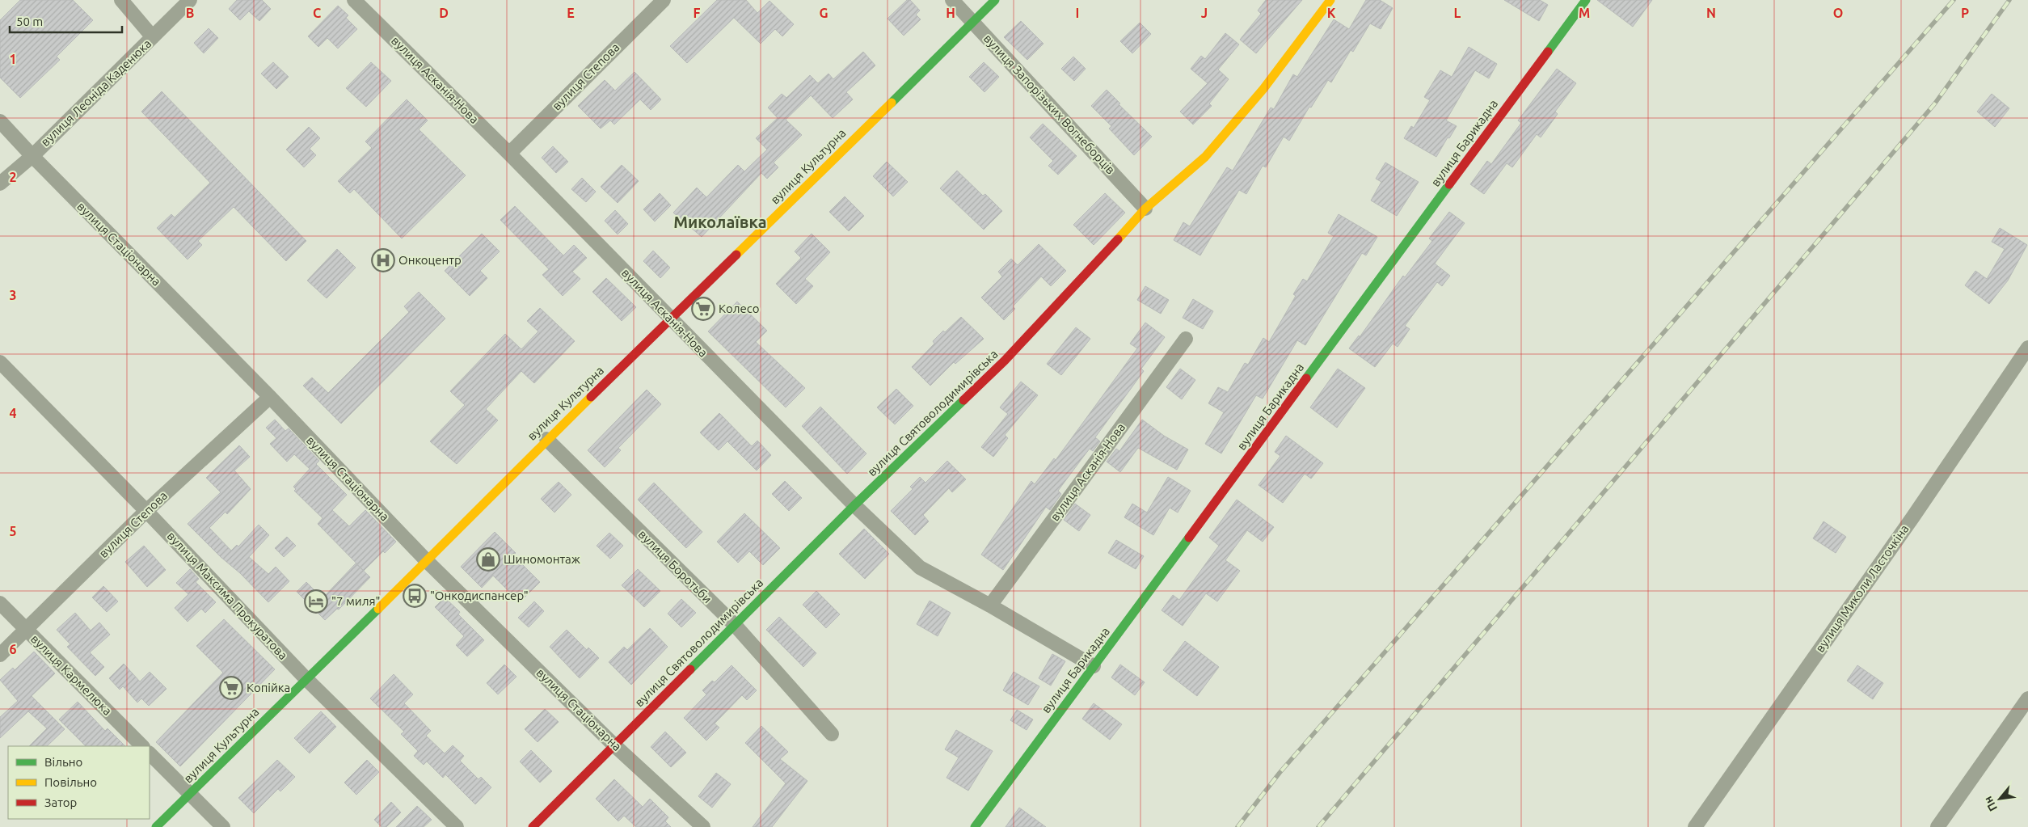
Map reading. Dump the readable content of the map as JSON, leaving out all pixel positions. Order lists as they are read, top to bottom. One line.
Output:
{"streets":{"street":["вулиця Степова","вулиця Асканія-Нова","вулиця Леоніда Каденюка","вулиця Запорізьких Вогнеборців","вулиця Барикадна","вулиця Культурна","вулиця Стаціонарна","вулиця Святоволодимирівська","вулиця Боротьби","вулиця Миколи Ласточкіна","вулиця Максима Прокуратова","вулиця Кармелюка"]},"crossings":[["вулиця Степова","вулиця Асканія-Нова"],["вулиця Степова","вулиця Стаціонарна"],["вулиця Степова","вулиця Максима Прокуратова"],["вулиця Степова","вулиця Кармелюка"],["вулиця Асканія-Нова","вулиця Барикадна"],["вулиця Асканія-Нова","вулиця Культурна"],["вулиця Асканія-Нова","вулиця Святоволодимирівська"],["вулиця Леоніда Каденюка","вулиця Стаціонарна"],["вулиця Запорізьких Вогнеборців","вулиця Культурна"],["вулиця Запорізьких Вогнеборців","вулиця Святоволодимирівська"],["вулиця Культурна","вулиця Стаціонарна"],["вулиця Культурна","вулиця Боротьби"],["вулиця Культурна","вулиця Максима Прокуратова"],["вулиця Стаціонарна","вулиця Святоволодимирівська"],["вулиця Святоволодимирівська","вулиця Боротьби"]],"districts":["Миколаївка"],"places":{"hospital":["Онкоцентр"],"supermarket":["Колесо","Копійка"],"shop":["Шиномонтаж"],"bus stop":["\"Онкодиспансер\""],"hotel":["\"7 миля\""]},"legend":["Вільно","Повільно","Затор"],"scale_bar":"50 m","north":"bottom left","grid":{"columns":["B","C","D","E","F","G","H","I","J","K","L","M","N","O","P"],"rows":["1","2","3","4","5","6"]}}
